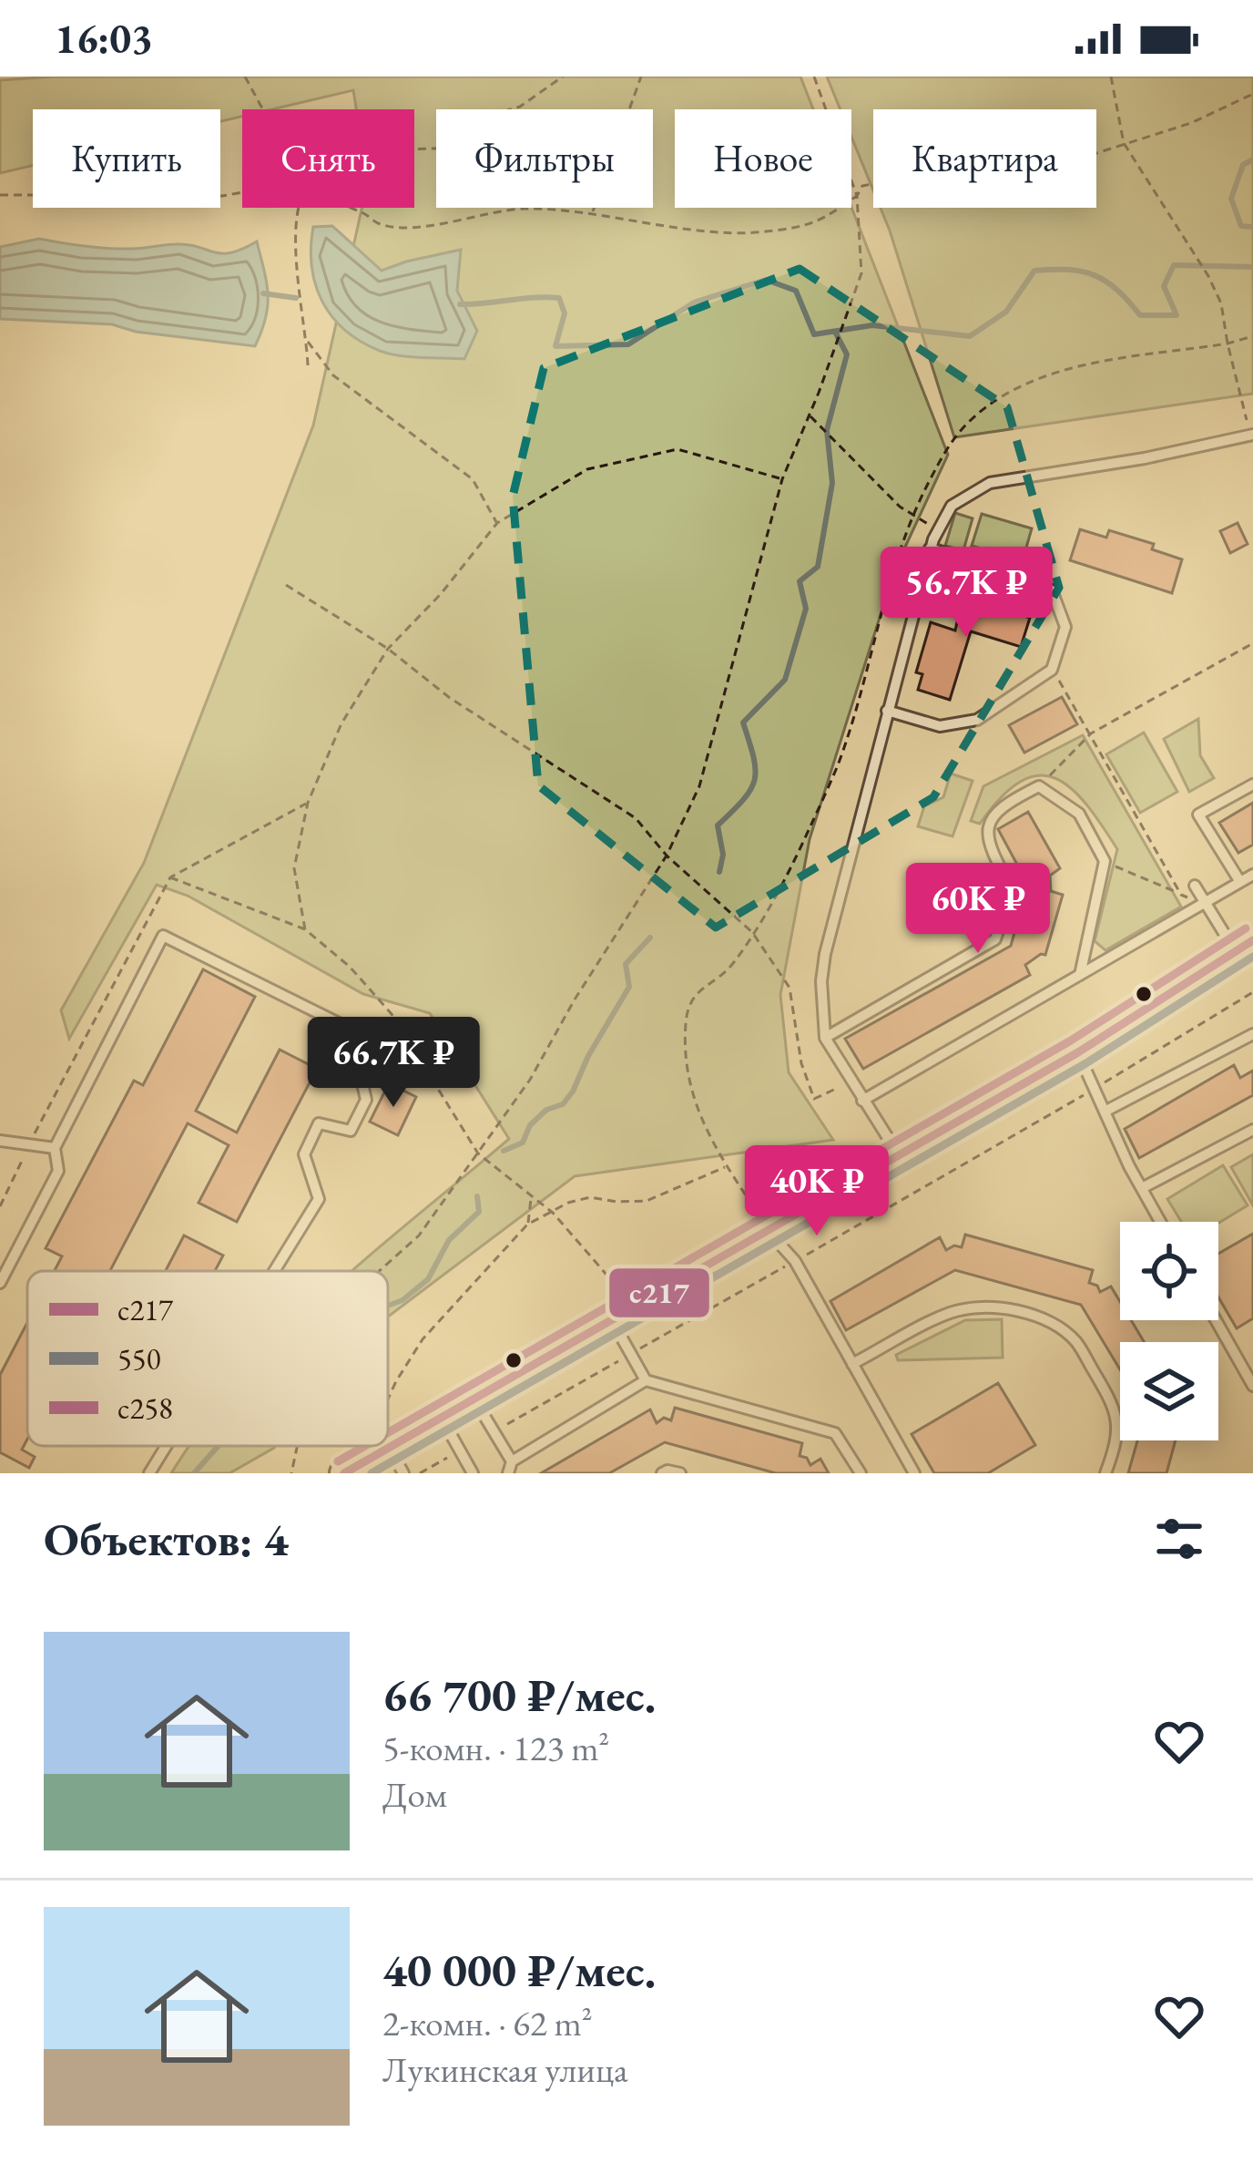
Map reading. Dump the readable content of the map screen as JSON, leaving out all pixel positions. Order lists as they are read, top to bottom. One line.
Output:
{"lines":["transit line с258","transit line с217","transit line 550"],"legend":["с217","550","с258"],"page":{"status":"16:03","chip":["Купить","Снять","Фильтры","Новое","Квартира"],"price":["56.7K ₽","60K ₽","66.7K ₽","40K ₽"],"heading":"Объектов: 4","list":[{"name":"66 700 ₽/мес.","note":"5-комн. · 123 m² · Дом"},{"name":"40 000 ₽/мес.","note":"2-комн. · 62 m² · Лукинская улица"}]}}
